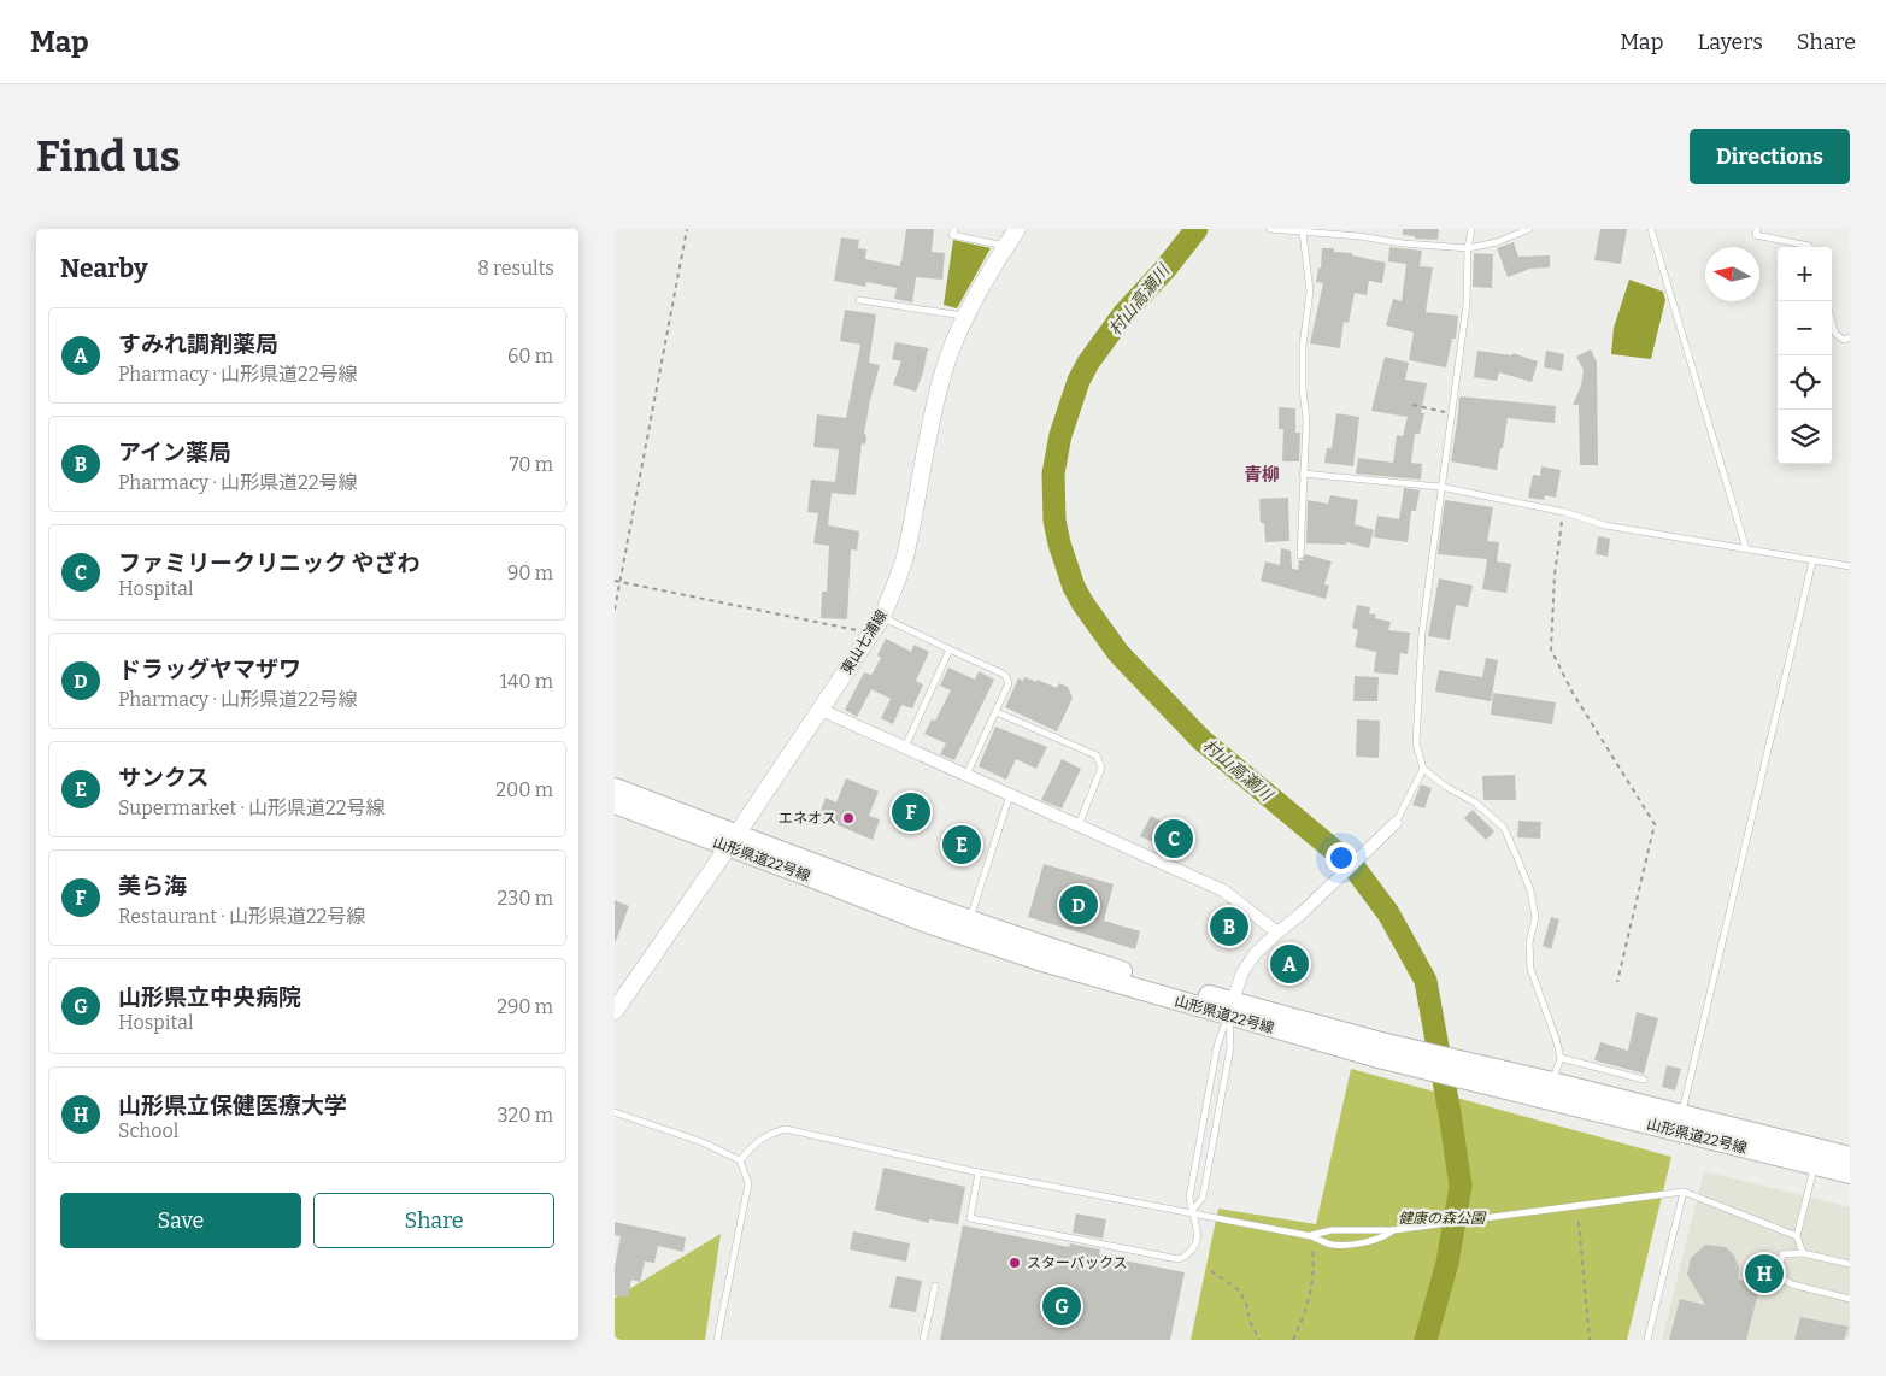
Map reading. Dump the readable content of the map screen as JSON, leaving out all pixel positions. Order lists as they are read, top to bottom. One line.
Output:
{"streets":{"main road":["東山七浦線","山形県道22号線"]},"crossings":[["東山七浦線","山形県道22号線"]],"districts":["青柳"],"water":["村山高瀬川"],"parks":["健康の森公園"],"places":["エネオス","スターバックス"],"north":"left","page":{"header":"Map","nav":["Map","Layers","Share"],"buttons":["Directions",["Save","Share"]],"title":"Find us","heading":["Nearby","8 results"],"map_buttons":["+","−"],"list":[{"mark":"A","name":"すみれ調剤薬局","note":"Pharmacy · 山形県道22号線","value":"60 m"},{"mark":"B","name":"アイン薬局","note":"Pharmacy · 山形県道22号線","value":"70 m"},{"mark":"C","name":"ファミリークリニック やざわ","note":"Hospital","value":"90 m"},{"mark":"D","name":"ドラッグヤマザワ","note":"Pharmacy · 山形県道22号線","value":"140 m"},{"mark":"E","name":"サンクス","note":"Supermarket · 山形県道22号線","value":"200 m"},{"mark":"F","name":"美ら海","note":"Restaurant · 山形県道22号線","value":"230 m"},{"mark":"G","name":"山形県立中央病院","note":"Hospital","value":"290 m"},{"mark":"H","name":"山形県立保健医療大学","note":"School","value":"320 m"}],"pins":["F","C","E","D","B","A","H","G"]}}
